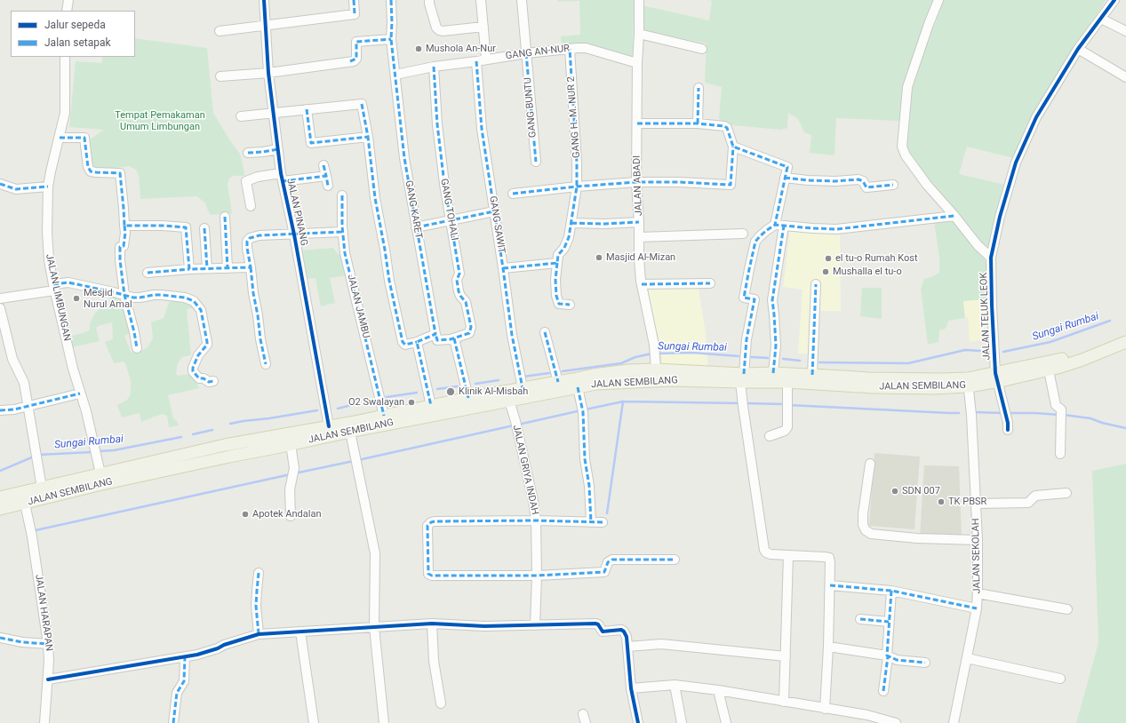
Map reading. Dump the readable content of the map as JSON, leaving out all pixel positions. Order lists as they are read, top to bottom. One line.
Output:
{"streets":{"main road":["JALAN SEMBILANG"],"street":["GANG AN-NUR","GANG BUNTU","GANG H. M. NUR 2","JALAN ABADI","GANG KARET","GANG TOHALI","JALAN PINANG","GANG SAWIT","JALAN LIMBUNGAN","JALAN JAMBU","JALAN TELUK LEOK","JALAN GRIYA INDAH","JALAN SEKOLAH","JALAN HARAPAN"]},"crossings":[["GANG AN-NUR","GANG BUNTU"],["GANG AN-NUR","GANG H. M. NUR 2"],["GANG AN-NUR","JALAN ABADI"],["GANG AN-NUR","GANG KARET"],["GANG AN-NUR","GANG TOHALI"],["GANG AN-NUR","GANG SAWIT"],["JALAN ABADI","JALAN SEMBILANG"],["GANG KARET","GANG TOHALI"],["JALAN PINANG","JALAN SEMBILANG"],["GANG SAWIT","JALAN SEMBILANG"],["JALAN LIMBUNGAN","JALAN SEMBILANG"],["JALAN JAMBU","JALAN SEMBILANG"],["JALAN TELUK LEOK","JALAN SEMBILANG"],["JALAN SEMBILANG","JALAN GRIYA INDAH"],["JALAN SEMBILANG","JALAN SEKOLAH"],["JALAN SEMBILANG","JALAN HARAPAN"]],"water":["Sungai Rumbai"],"parks":["Tempat Pemakaman Umum Limbungan"],"places":["Mushola An-Nur","Masjid Al-Mizan","el tu-o Rumah Kost","Mushalla el tu-o","Mesjid Nurul Amal","Klinik Al-Misbah","O2 Swalayan","SDN 007","TK PBSR","Apotek Andalan"],"legend":["Jalur sepeda","Jalan setapak"]}
